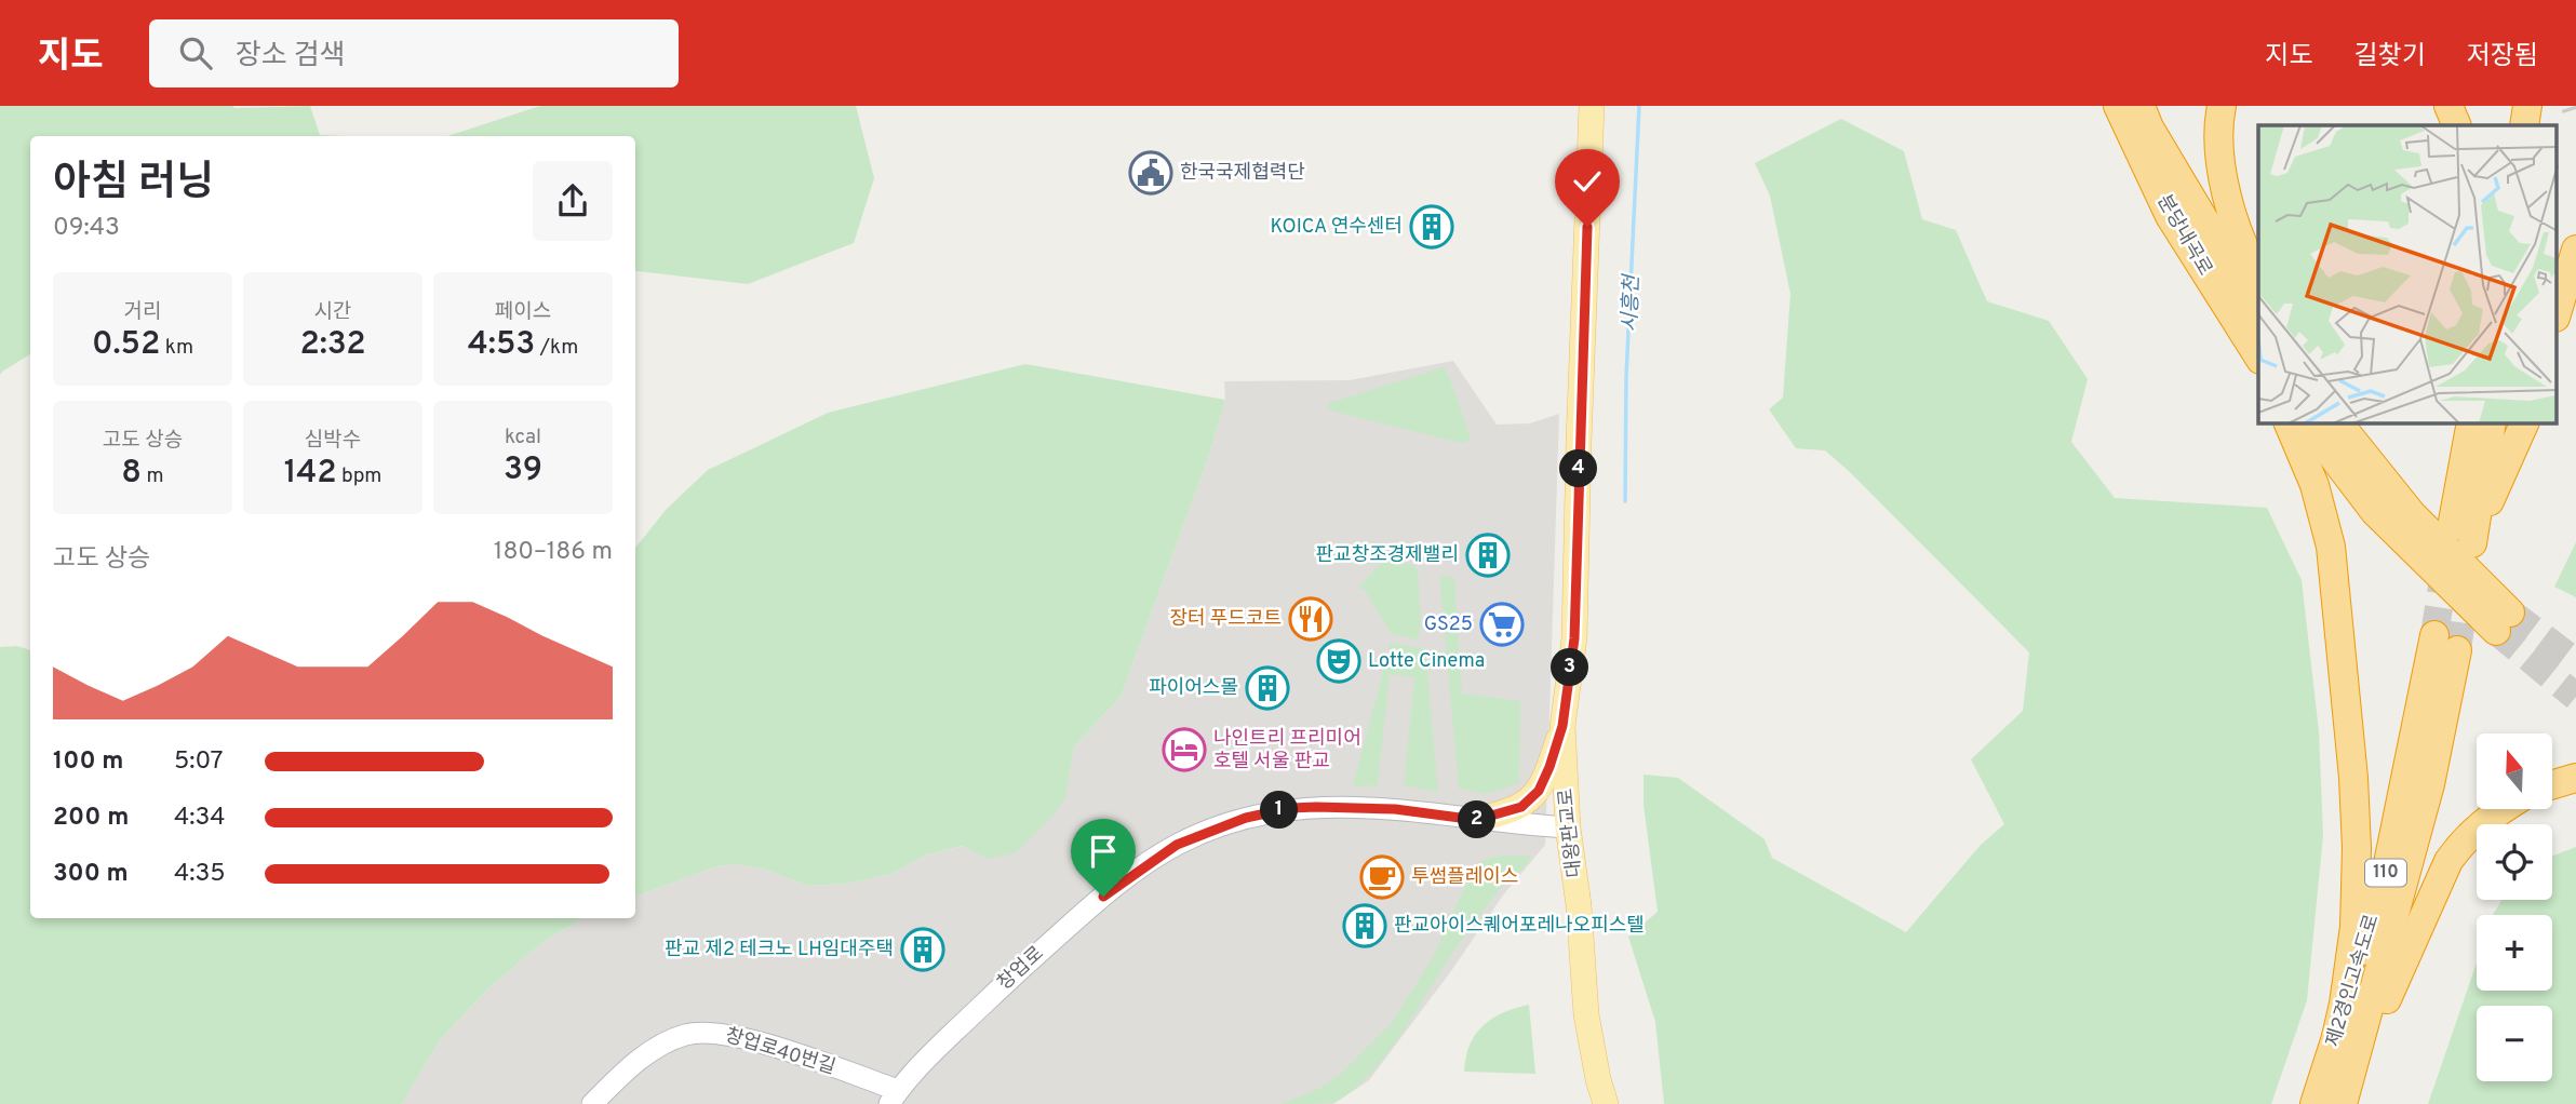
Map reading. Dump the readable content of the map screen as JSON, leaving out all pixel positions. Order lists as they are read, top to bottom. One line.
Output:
{"streets":{"highway":["분당내곡로","110","제2경인고속도로"],"main road":["대왕판교로"],"street":["창업로","창업로40번길"]},"crossings":[["대왕판교로","창업로"],["창업로","창업로40번길"]],"water":["시흥천"],"places":{"public building":["한국국제협력단"],"building":["KOICA 연수센터","판교창조경제밸리","파이어스몰","판교아이스퀘어포레나오피스텔","판교 제2 테크노 LH임대주택"],"restaurant":["장터 푸드코트"],"supermarket":["GS25"],"theatre":["Lotte Cinema"],"hotel":["나인트리 프리미어 호텔 서울 판교"],"cafe":["투썸플레이스"]},"north":"top","page":{"header":"지도","search":"장소 검색","nav":["지도","길찾기","저장됨"],"heading":["아침 러닝","09:43"],"stats":[["거리","0.52 km"],["시간","2:32"],["페이스","4:53 /km"],["고도 상승","8 m"],["심박수","142 bpm"],["kcal","39"]],"pins":["4","3","1","2"],"chart":["고도 상승","180–186 m"],"map_buttons":["+","−"],"list":[{"name":"100 m","note":"5:07"},{"name":"200 m","note":"4:34"},{"name":"300 m","note":"4:35"}]}}
